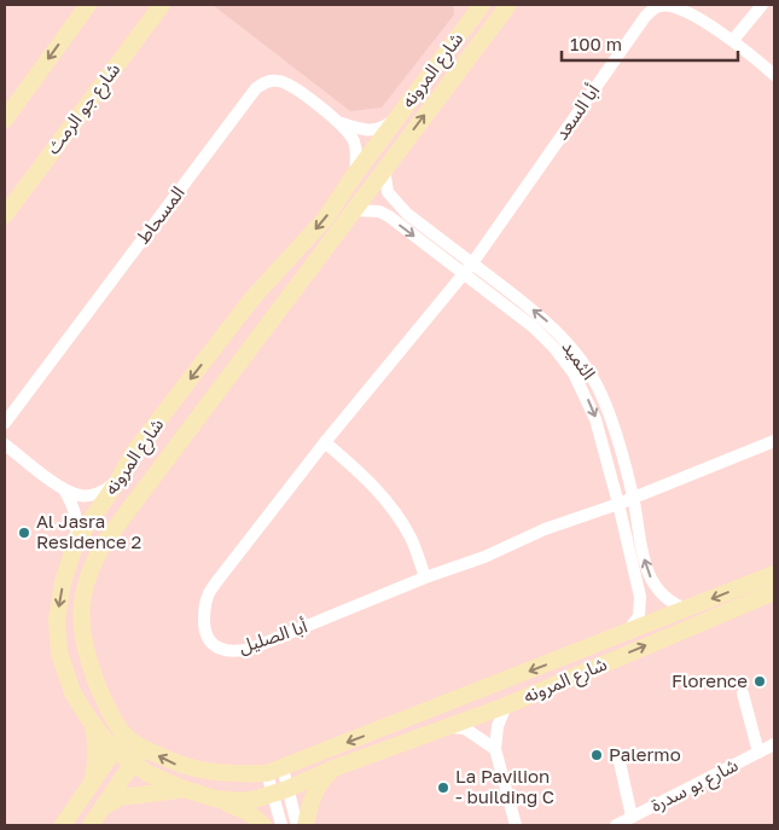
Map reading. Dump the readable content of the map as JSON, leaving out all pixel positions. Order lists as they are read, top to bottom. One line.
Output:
{"streets":{"street":["شارع المرونه","شارع جو الرمث","أبا السعد","المسحاط","الثميد","أبا الصليل","شارع بو سدرة"]},"crossings":[["شارع المرونه","المسحاط"],["شارع المرونه","الثميد"],["أبا السعد","الثميد"],["أبا السعد","أبا الصليل"],["الثميد","أبا الصليل"]],"places":["Al Jasra Residence 2","Florence","Palermo","La Pavilion - building C"],"scale_bar":"100 m"}
